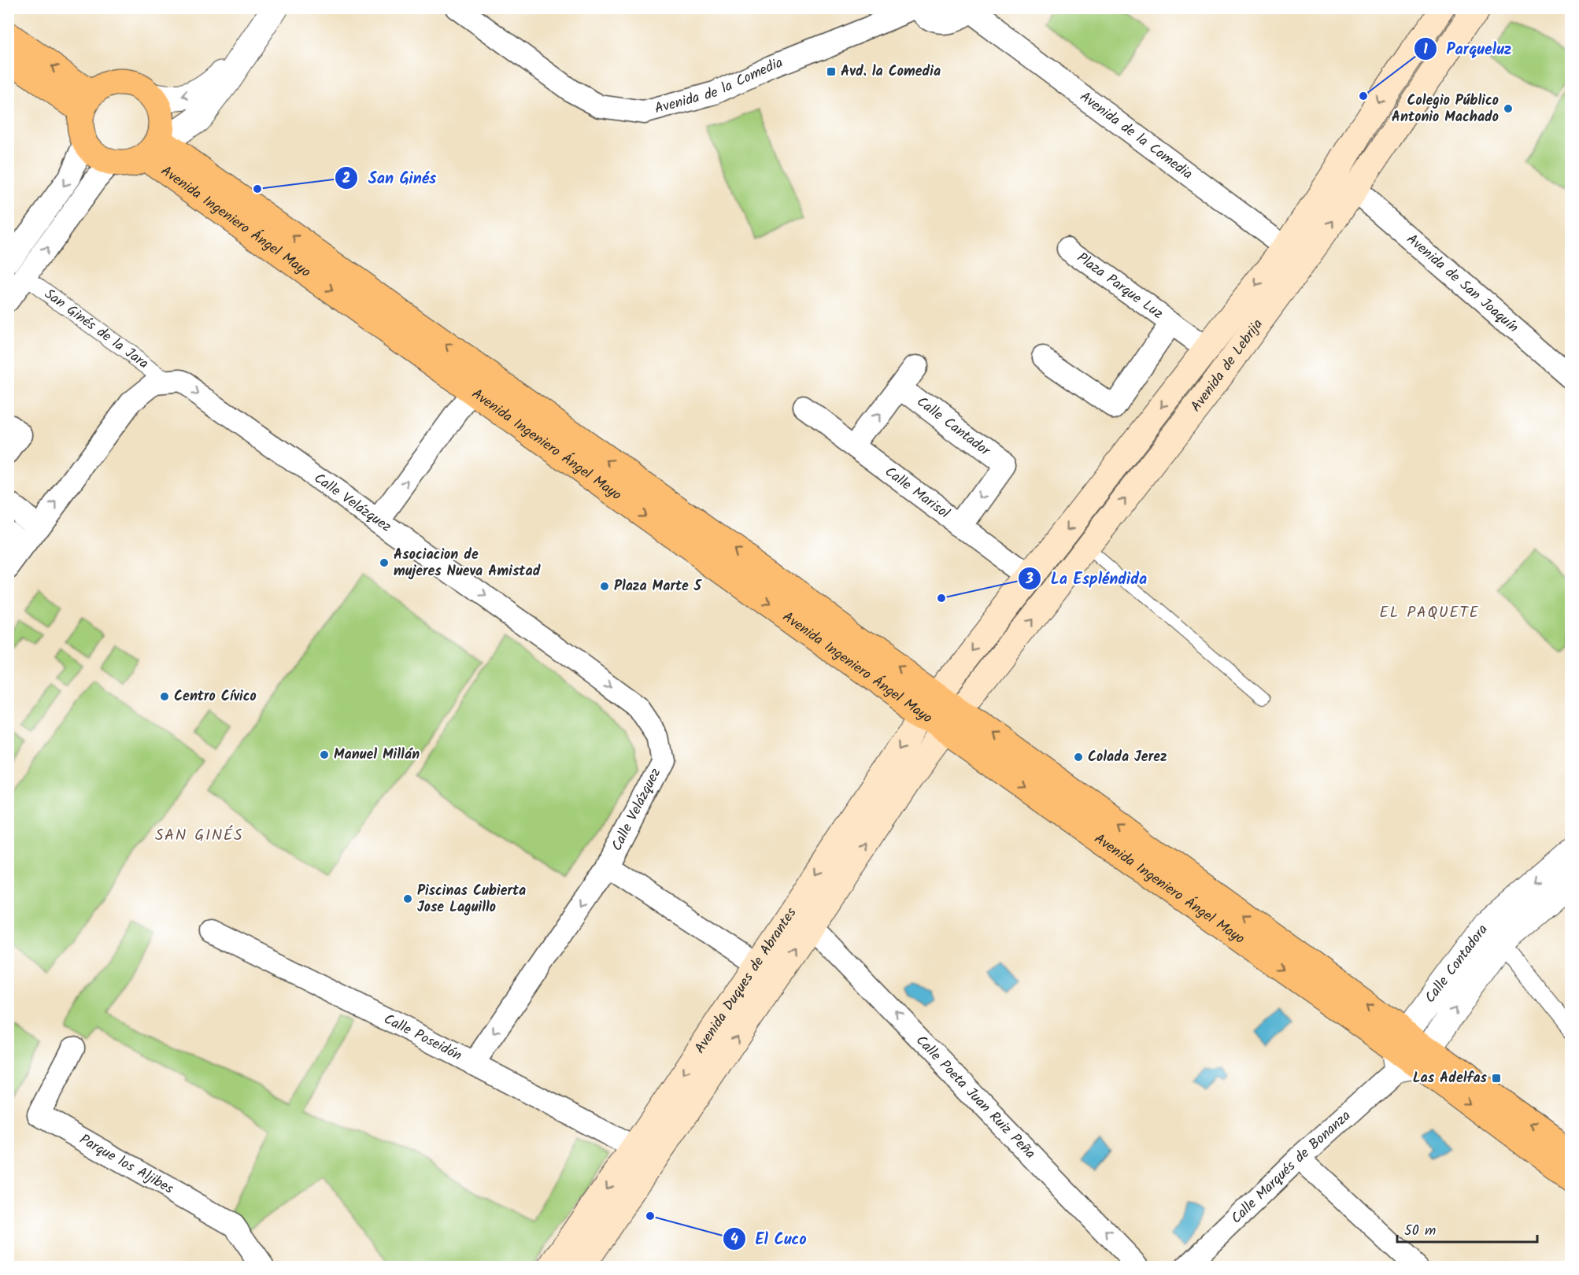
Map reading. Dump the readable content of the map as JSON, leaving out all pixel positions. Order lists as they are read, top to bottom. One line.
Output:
{"streets":{"main road":["Avenida Ingeniero Ángel Mayo","Avenida de Lebrija","Avenida Duques de Abrantes"],"street":["Avenida de la Comedia","Avenida de San Joaquín","Plaza Parque Luz","San Ginés de la Jara","Calle Cantador","Calle Marisol","Calle Velázquez","Calle Contadora","Calle Poseidón","Calle Poeta Juan Ruiz Peña","Parque los Aljibes","Calle Marqués de Bonanza"]},"crossings":[["Avenida de la Comedia","Avenida de Lebrija"],["Avenida Ingeniero Ángel Mayo","Avenida de Lebrija"],["Avenida Ingeniero Ángel Mayo","Calle Contadora"],["Avenida Ingeniero Ángel Mayo","Avenida Duques de Abrantes"],["Avenida Ingeniero Ángel Mayo","Calle Marqués de Bonanza"],["Avenida de San Joaquín","Avenida de Lebrija"],["Plaza Parque Luz","Avenida de Lebrija"],["San Ginés de la Jara","Calle Velázquez"],["Avenida de Lebrija","Calle Marisol"],["Avenida de Lebrija","Avenida Duques de Abrantes"],["Calle Cantador","Calle Marisol"],["Calle Velázquez","Avenida Duques de Abrantes"],["Calle Velázquez","Calle Poseidón"],["Calle Contadora","Calle Marqués de Bonanza"],["Avenida Duques de Abrantes","Calle Poseidón"],["Avenida Duques de Abrantes","Calle Poeta Juan Ruiz Peña"]],"one_way":["Calle Poeta Juan Ruiz Peña"],"districts":["EL PAQUETE","SAN GINÉS"],"places":{"transit":["Avd. la Comedia","Las Adelfas"],"other":["Parqueluz","Colegio Público Antonio Machado","San Ginés","Asociacion de mujeres Nueva Amistad","Plaza Marte 5","La Espléndida","Centro Cívico","Manuel Millán","Colada Jerez","Piscinas Cubierta Jose Laguillo","El Cuco"]},"scale_bar":"50 m"}
